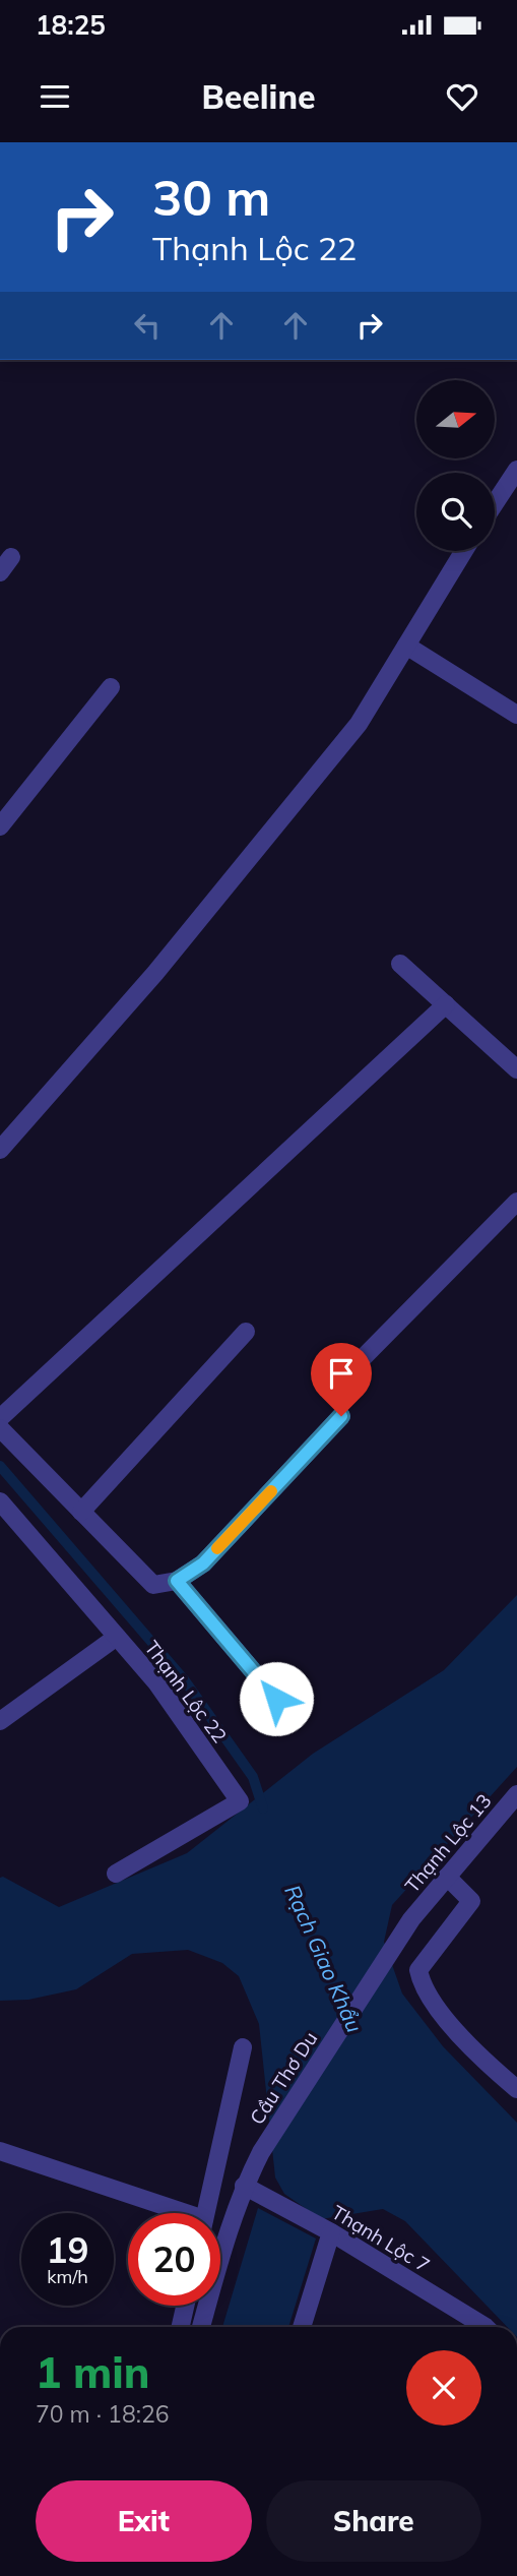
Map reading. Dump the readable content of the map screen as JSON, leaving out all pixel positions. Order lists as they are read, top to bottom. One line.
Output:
{"streets":{"street":["Thạnh Lộc 22","Thạnh Lộc 13","Cầu Thơ Du","Thạnh Lộc 7"]},"crossings":[["Thạnh Lộc 13","Cầu Thơ Du"],["Cầu Thơ Du","Thạnh Lộc 7"]],"water":["Rạch Giao Khẩu"],"north":"right","page":{"status":"18:25","header":"Beeline","turn":["30 m","Thạnh Lộc 22"],"speed":"19 km/h","limit":"20","heading":["1 min","70 m · 18:26"],"buttons":["Exit","Share"]}}
